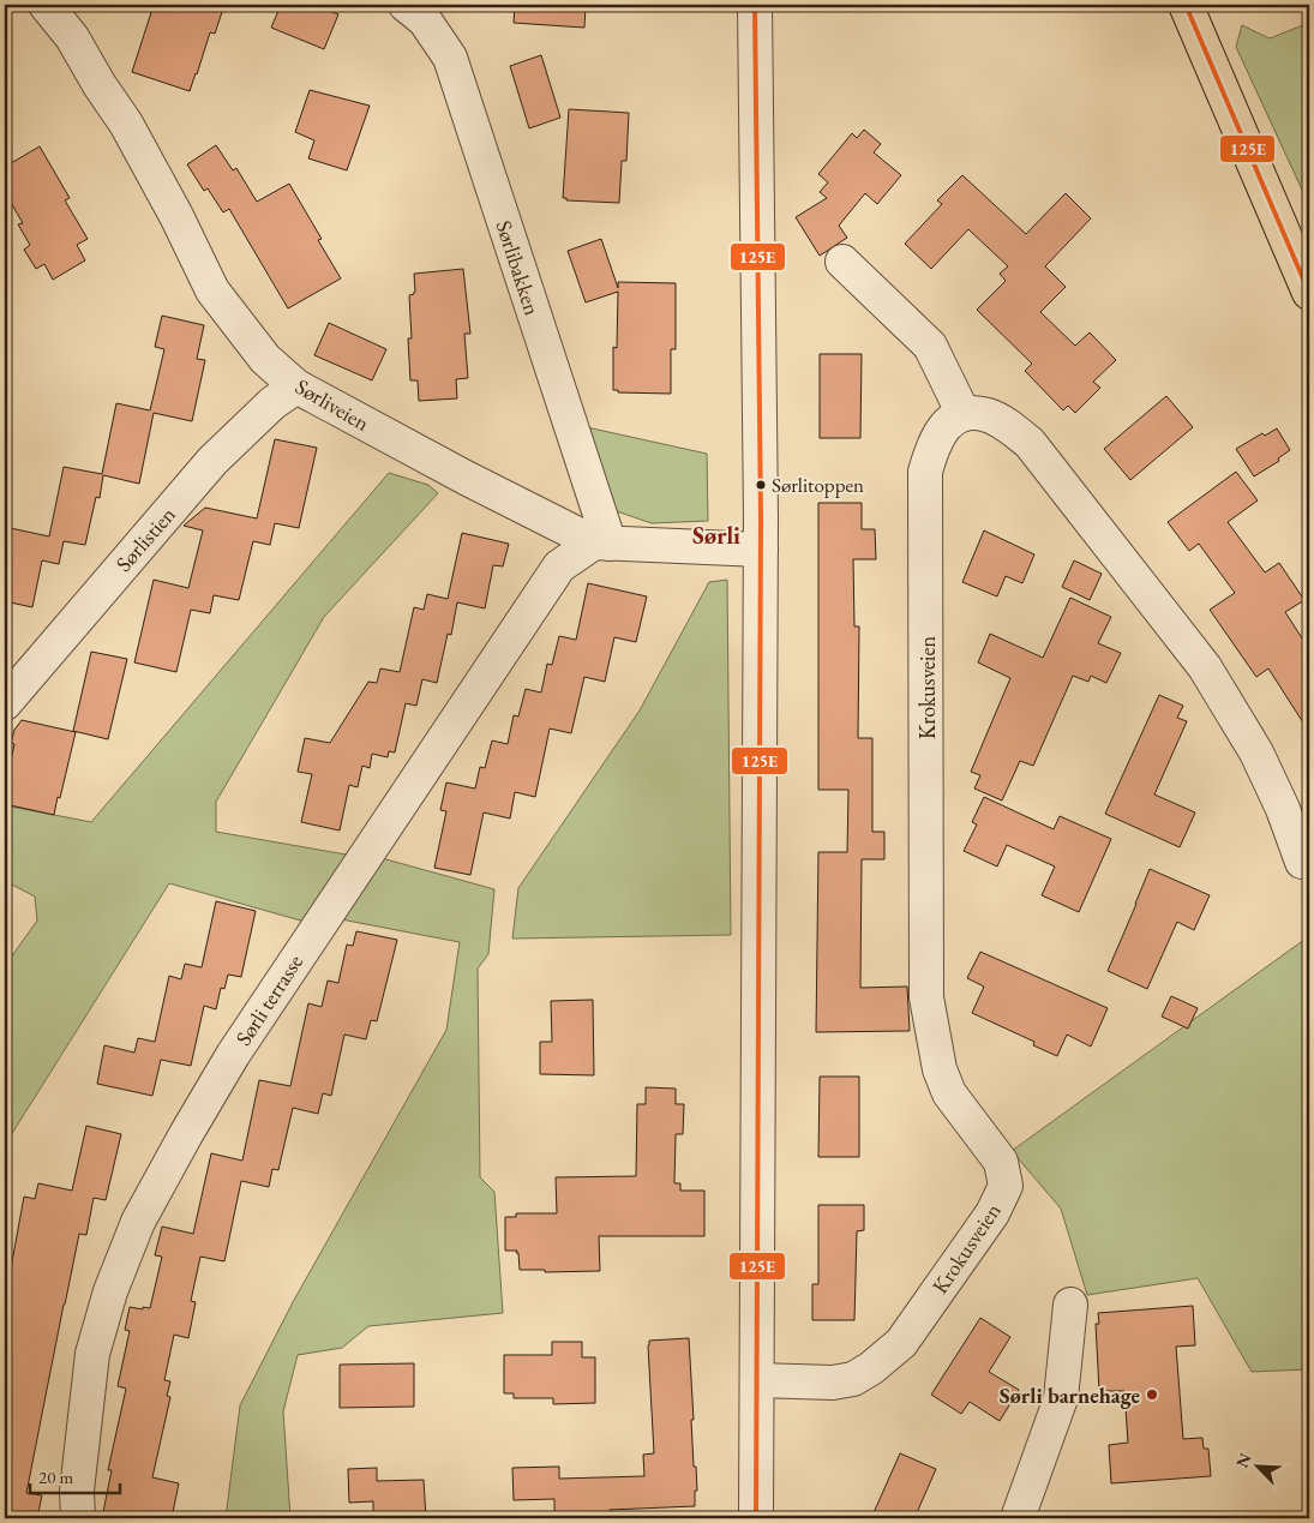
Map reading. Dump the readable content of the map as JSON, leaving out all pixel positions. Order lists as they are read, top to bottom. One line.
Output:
{"streets":{"street":["Sørlibakken","Sørliveien","Sørlistien","Krokusveien","Sørli terrasse"]},"crossings":[["Sørlibakken","Sørliveien"],["Sørlibakken","Sørli terrasse"],["Sørliveien","Sørlistien"],["Sørliveien","Sørli terrasse"]],"districts":["Sørli"],"places":["Sørlitoppen","Sørli barnehage"],"lines":["transit line 125E"],"scale_bar":"20 m","north":"top left"}
